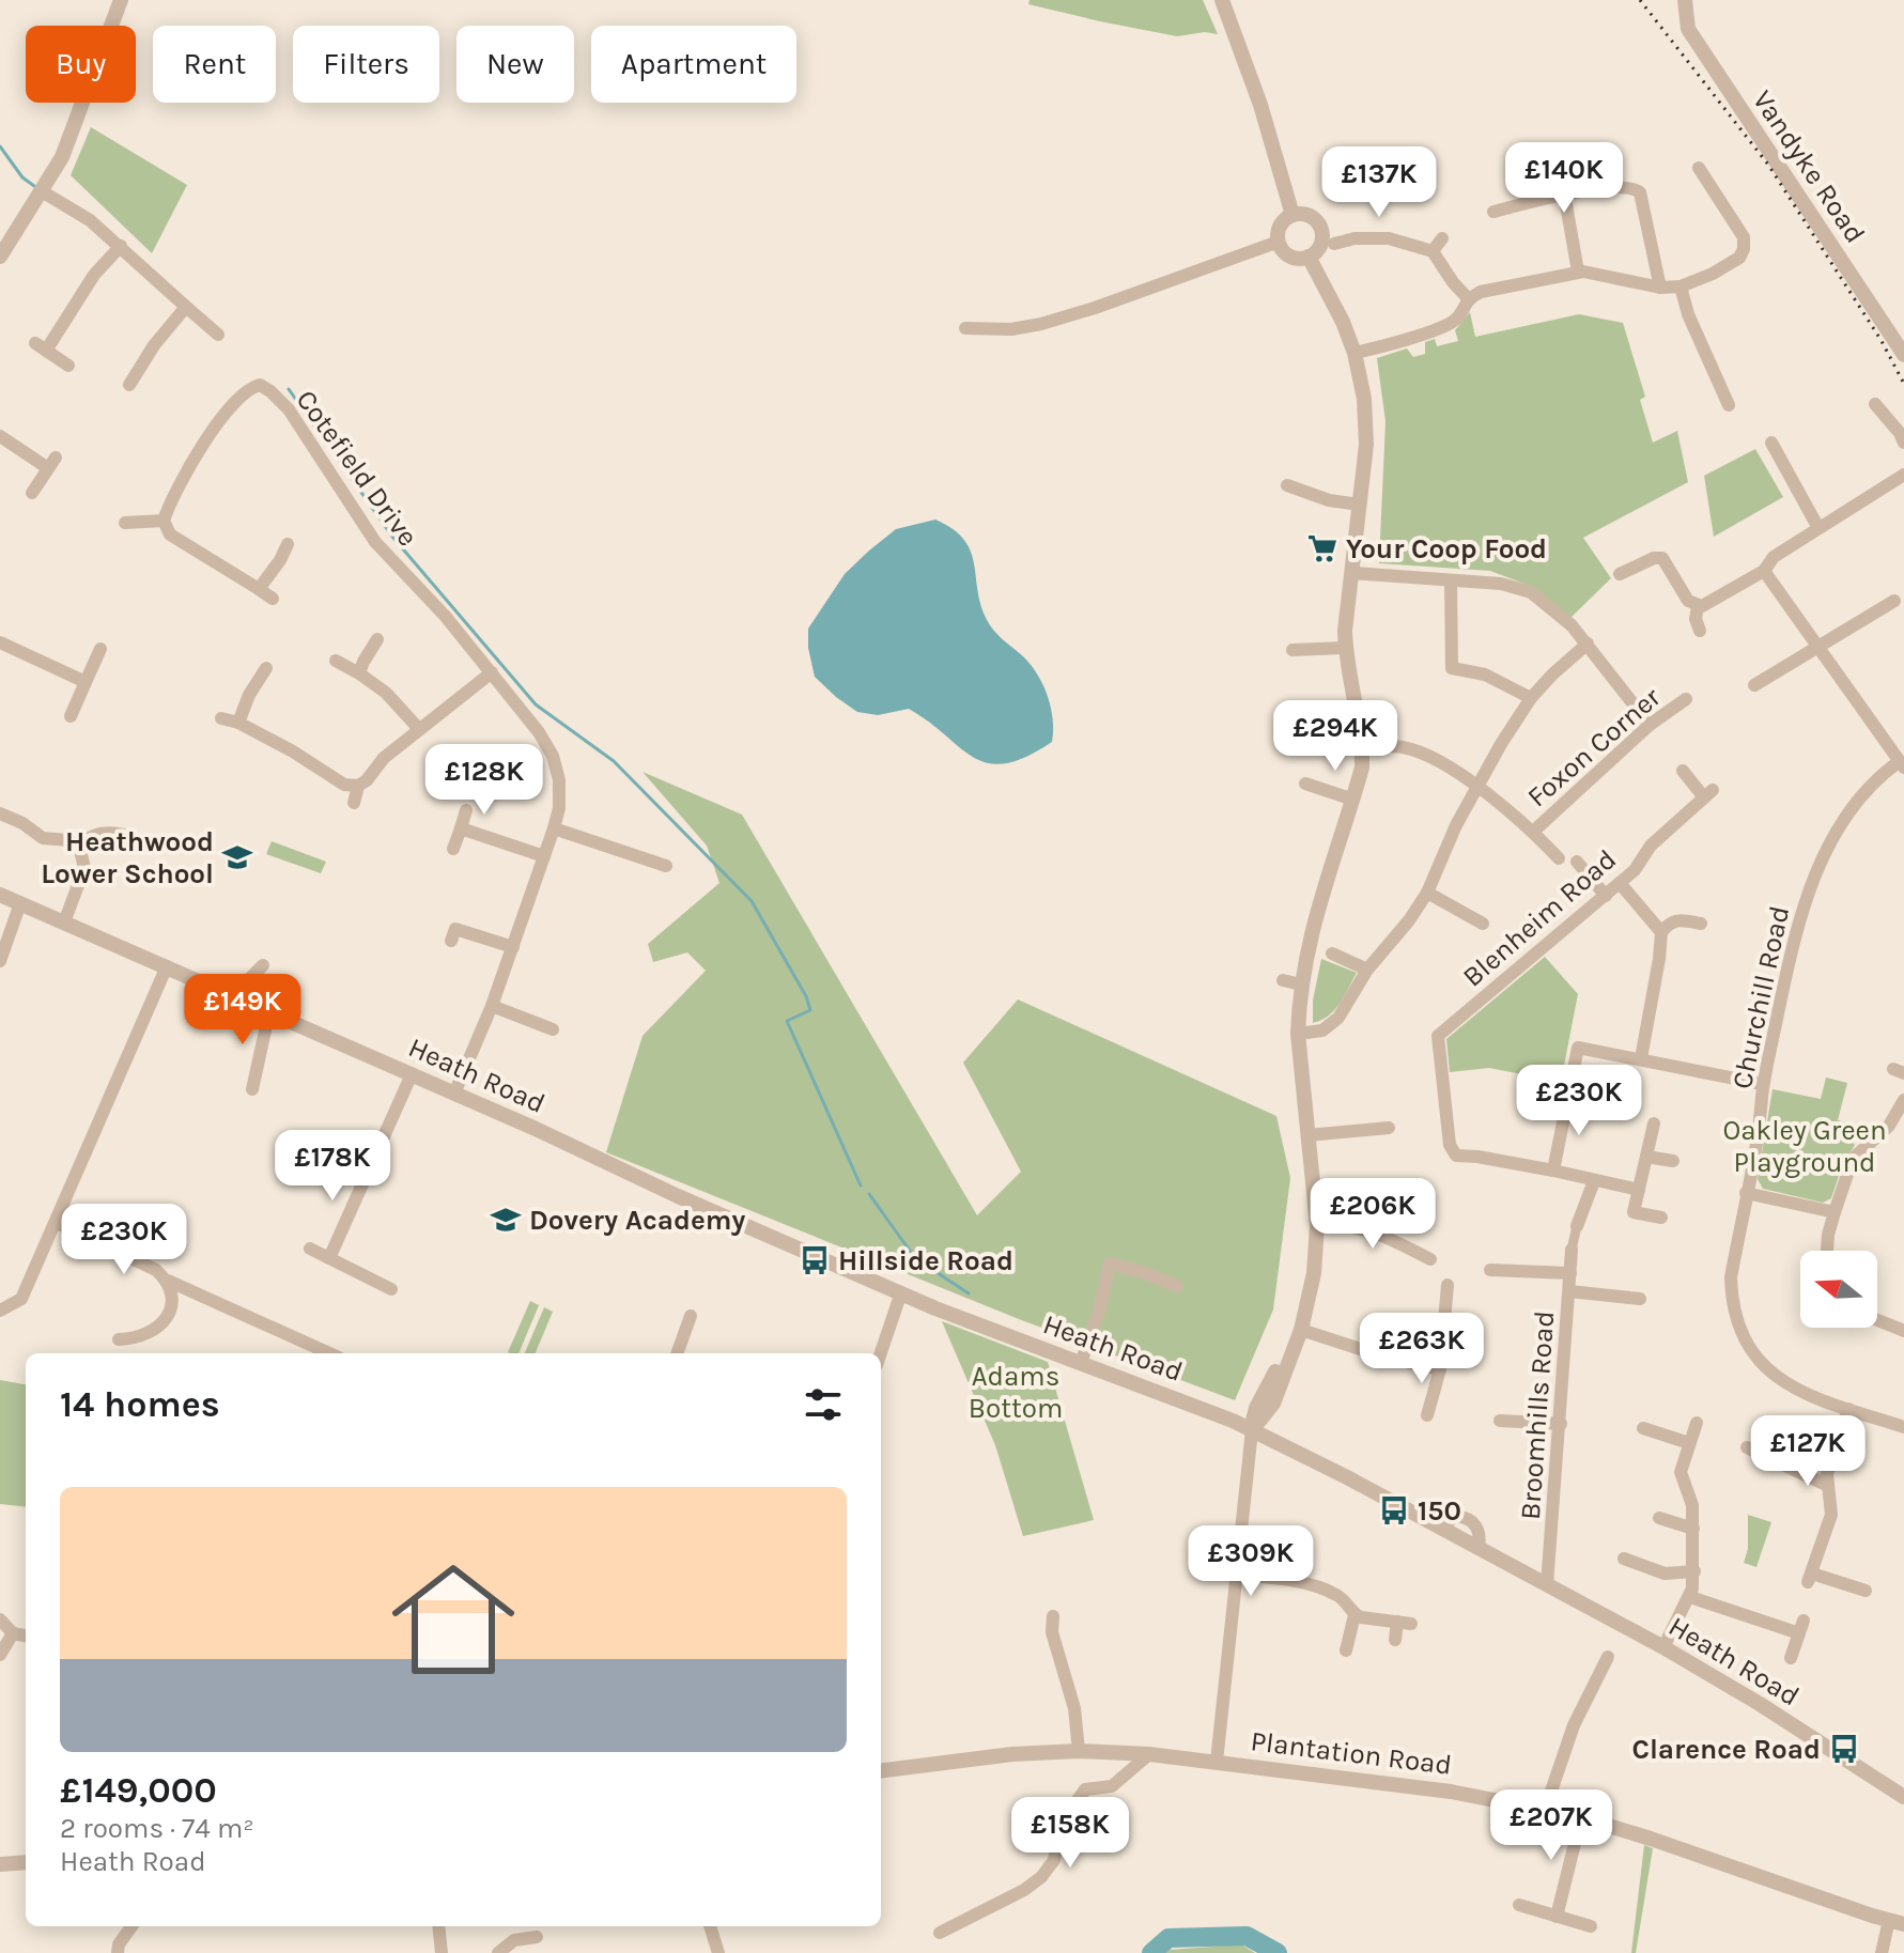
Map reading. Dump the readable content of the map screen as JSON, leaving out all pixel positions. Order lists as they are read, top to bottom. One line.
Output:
{"streets":{"street":["Vandyke Road","Cotefield Drive","Foxon Corner","Blenheim Road","Churchill Road","Heath Road","Broomhills Road","Plantation Road"]},"crossings":[["Cotefield Drive","Heath Road"],["Heath Road","Broomhills Road"]],"parks":["Oakley Green Playground","Adams Bottom"],"places":{"supermarket":["Your Coop Food"],"school or university":["Heathwood Lower School","Dovery Academy"],"bus stop":["Hillside Road","150","Clarence Road"]},"north":"left","page":{"chip":["Buy","Rent","Filters","New","Apartment"],"price":["£140K","£137K","£294K","£128K","£149K","£230K","£178K","£206K","£230K","£263K","£127K","£309K","£207K","£158K"],"heading":"14 homes","list":[{"name":"£149,000","note":"2 rooms · 74 m² · Heath Road"}]}}
